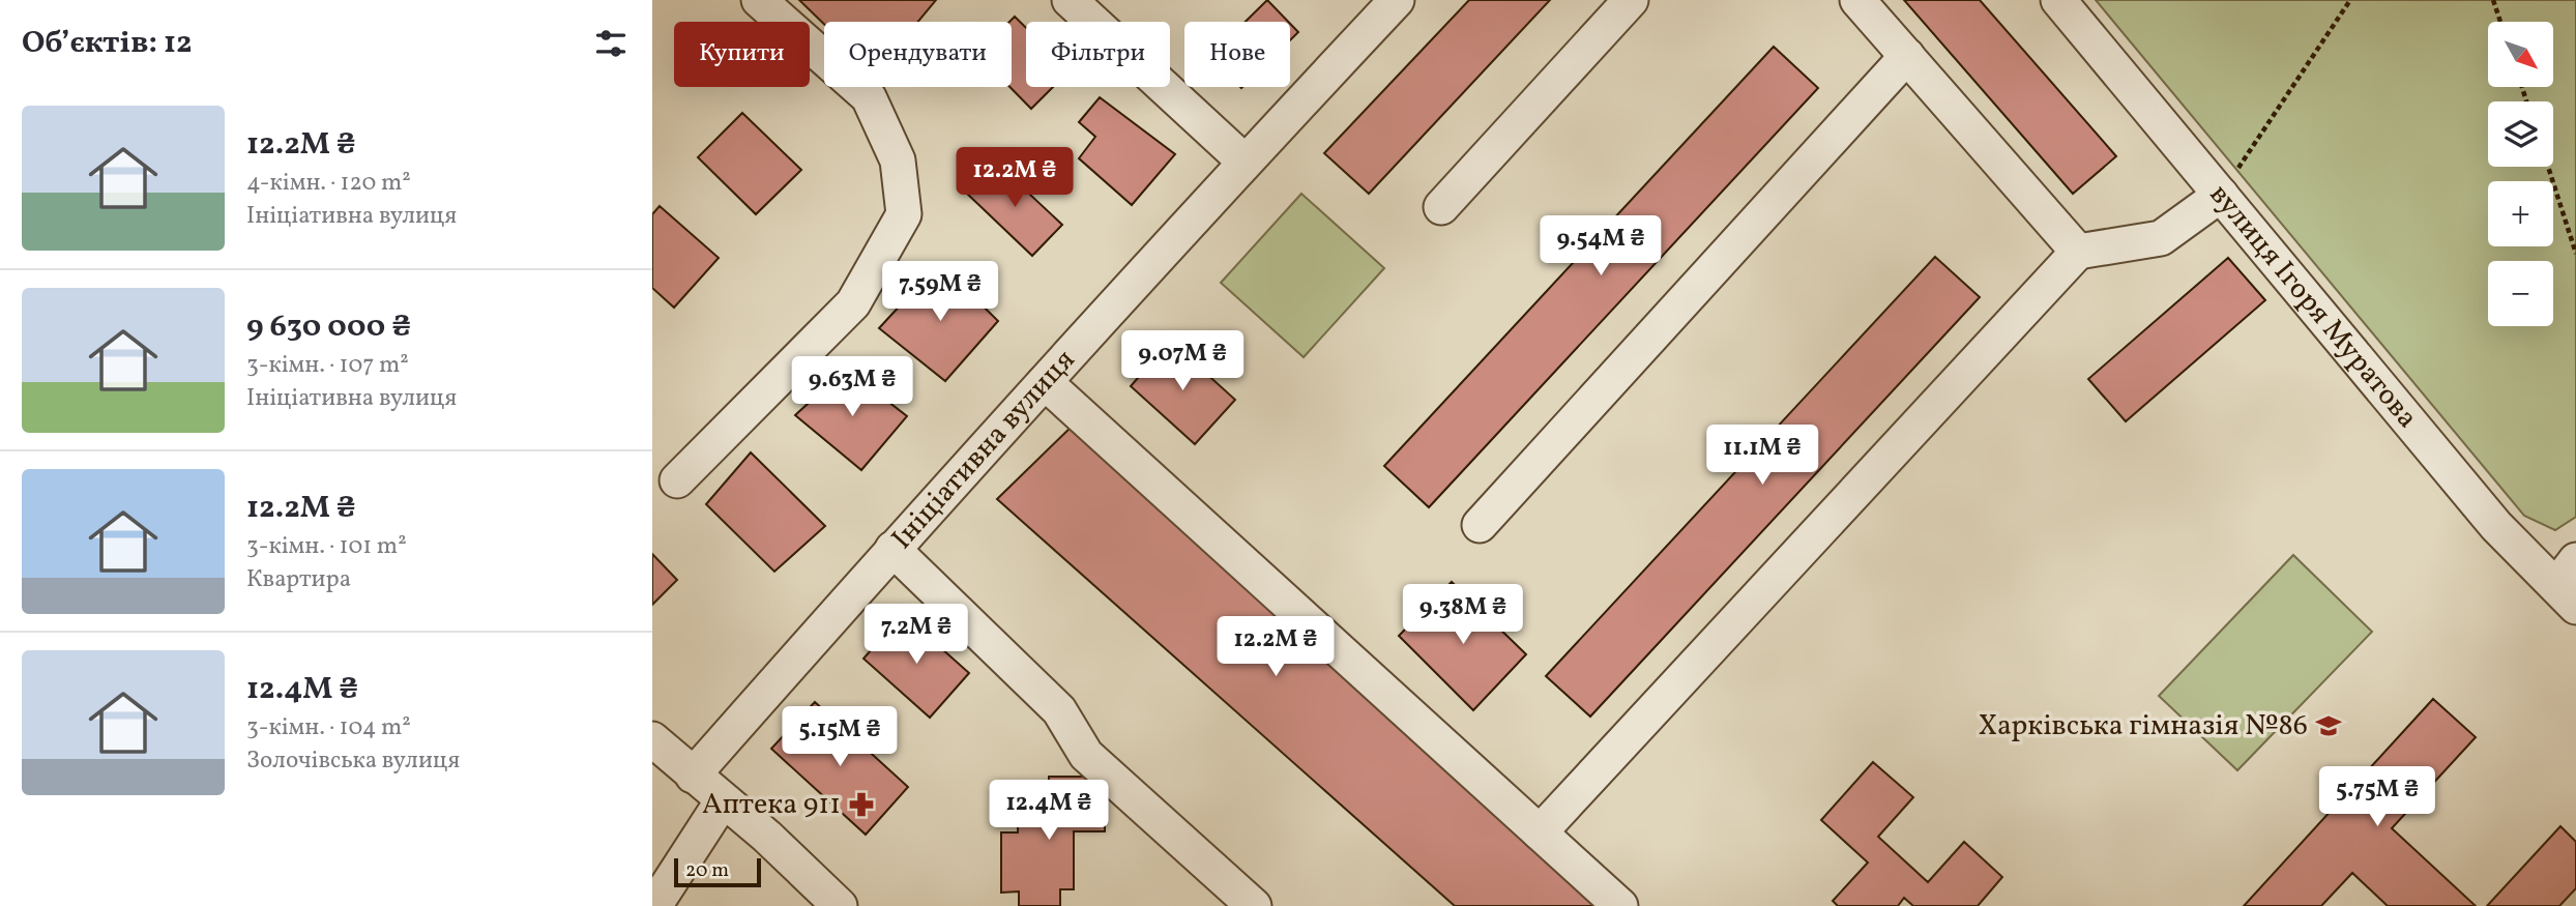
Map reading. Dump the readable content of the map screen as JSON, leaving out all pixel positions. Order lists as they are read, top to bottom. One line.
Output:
{"streets":{"street":["вулиця Ігоря Муратова","Ініціативна вулиця"]},"places":{"school or university":["Харківська гімназія №86"],"pharmacy":["Аптека 911"]},"scale_bar":"20 m","north":"bottom right","page":{"heading":"Об’єктів: 12","map_buttons":["+","−"],"chip":["Купити","Орендувати","Фільтри","Нове"],"list":[{"name":"12.2M ₴","note":"4-кімн. · 120 m² · Ініціативна вулиця"},{"name":"9 630 000 ₴","note":"3-кімн. · 107 m² · Ініціативна вулиця"},{"name":"12.2M ₴","note":"3-кімн. · 101 m² · Квартира"},{"name":"12.4M ₴","note":"3-кімн. · 104 m² · Золочівська вулиця"}],"price":["12.2M ₴","9.54M ₴","7.59M ₴","9.07M ₴","9.63M ₴","11.1M ₴","9.38M ₴","7.2M ₴","12.2M ₴","5.15M ₴","5.75M ₴","12.4M ₴"],"scale":"20 m"}}
